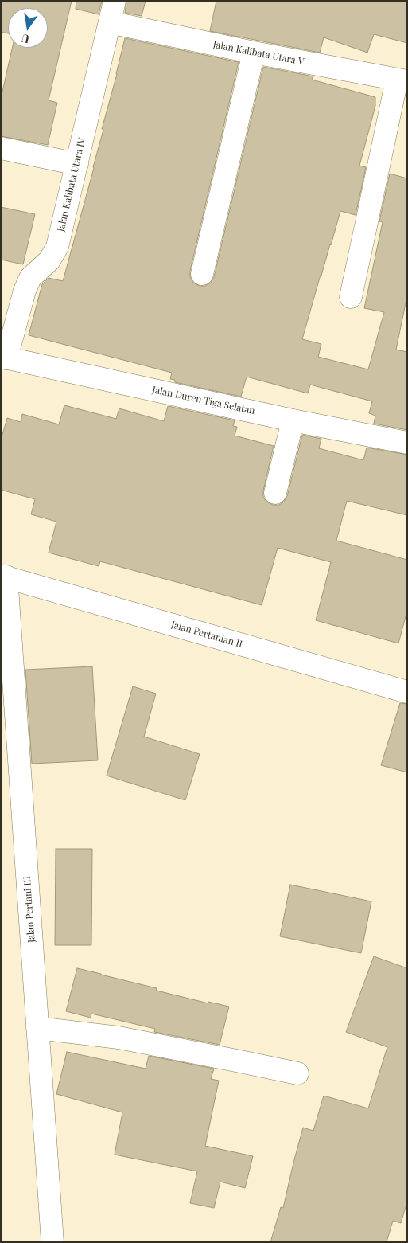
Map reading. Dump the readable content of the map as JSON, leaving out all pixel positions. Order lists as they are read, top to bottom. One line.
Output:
{"streets":{"street":["Jalan Kalibata Utara V","Jalan Kalibata Utara IV","Jalan Duren Tiga Selatan","Jalan Pertanian II","Jalan Pertani III"]},"crossings":[["Jalan Kalibata Utara V","Jalan Kalibata Utara IV"],["Jalan Kalibata Utara IV","Jalan Duren Tiga Selatan"],["Jalan Pertanian II","Jalan Pertani III"]],"north":"bottom"}
